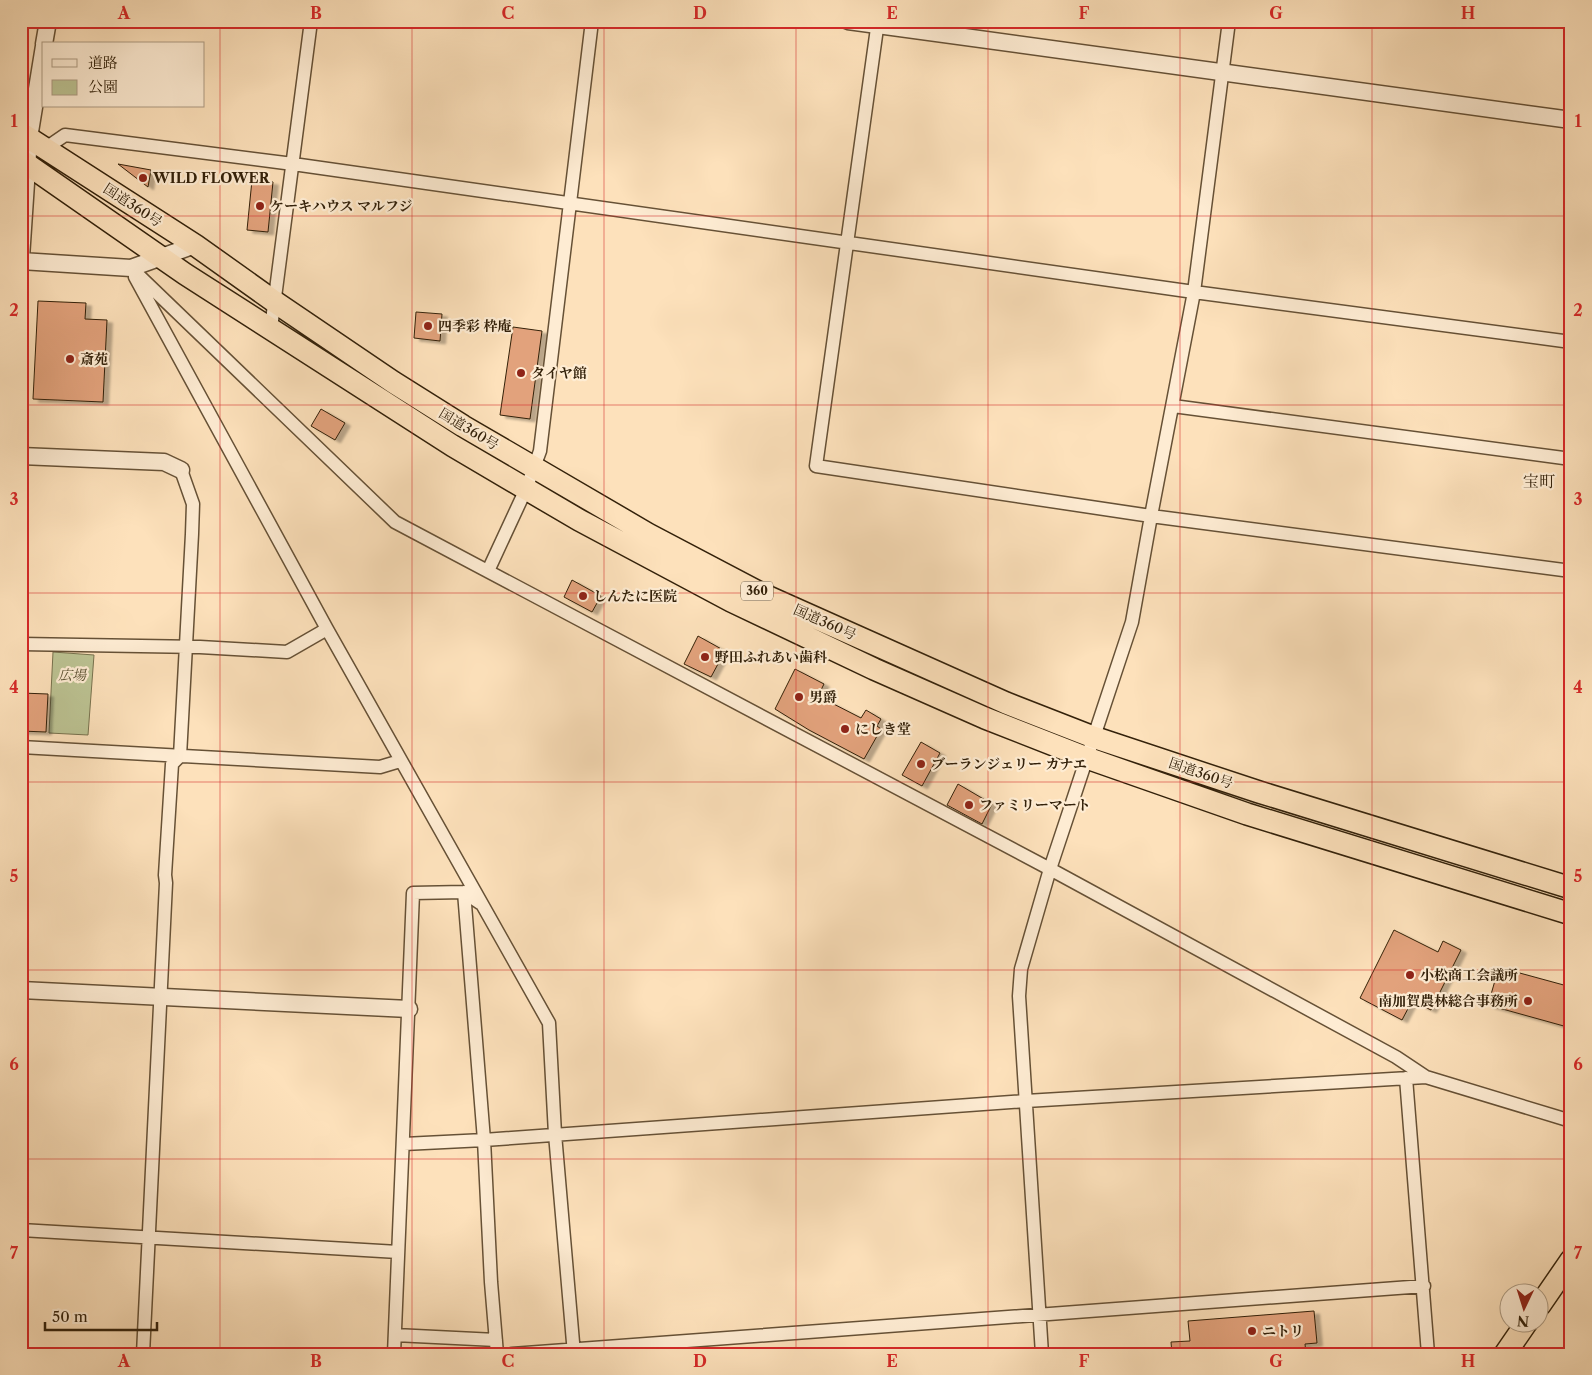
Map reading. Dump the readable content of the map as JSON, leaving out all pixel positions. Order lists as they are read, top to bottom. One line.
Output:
{"streets":{"highway":["国道360号","360"]},"districts":["宝町"],"parks":["広場"],"places":["WILD FLOWER","ケーキハウス マルフジ","四季彩 枠庵","斎苑","タイヤ館","しんたに医院","野田ふれあい歯科","男爵","にしき堂","ブーランジェリー カナエ","ファミリーマート","小松商工会議所","南加賀農林総合事務所","ニトリ"],"legend":["道路","公園"],"scale_bar":"50 m","north":"bottom","grid":{"columns":["A","B","C","D","E","F","G","H"],"rows":["1","2","3","4","5","6","7"]}}
